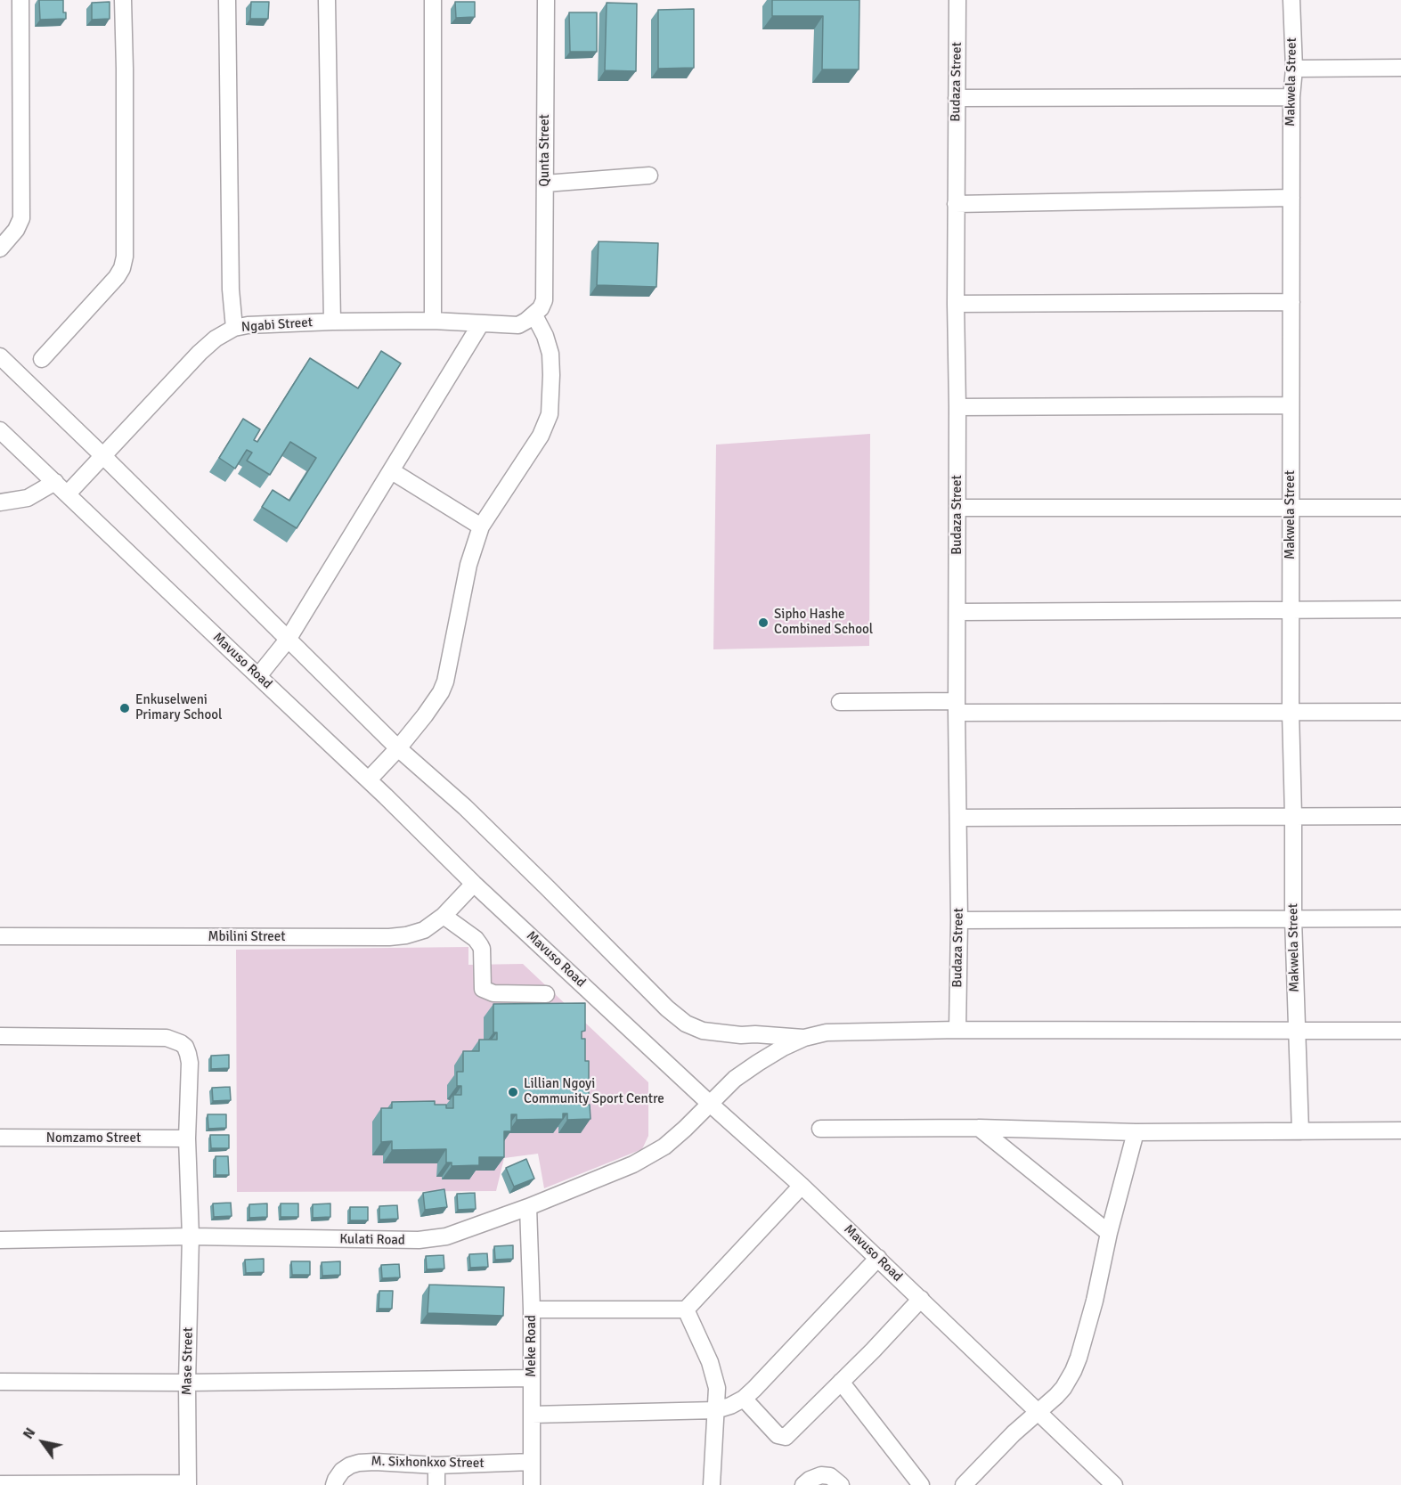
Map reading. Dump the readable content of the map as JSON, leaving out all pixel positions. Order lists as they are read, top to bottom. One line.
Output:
{"streets":{"street":["Budaza Street","Makwela Street","Qunta Street","Ngabi Street","Mavuso Road","Mbilini Street","Nomzamo Street","Kulati Road","Meke Road","Mase Street","M. Sixhonkxo Street"]},"crossings":[["Qunta Street","Ngabi Street"],["Ngabi Street","Mavuso Road"],["Mavuso Road","Mbilini Street"],["Mavuso Road","Kulati Road"],["Nomzamo Street","Mase Street"],["Kulati Road","Meke Road"],["Kulati Road","Mase Street"],["Meke Road","M. Sixhonkxo Street"]],"places":["Sipho Hashe Combined School","Enkuselweni Primary School","Lillian Ngoyi Community Sport Centre"],"north":"top left"}
